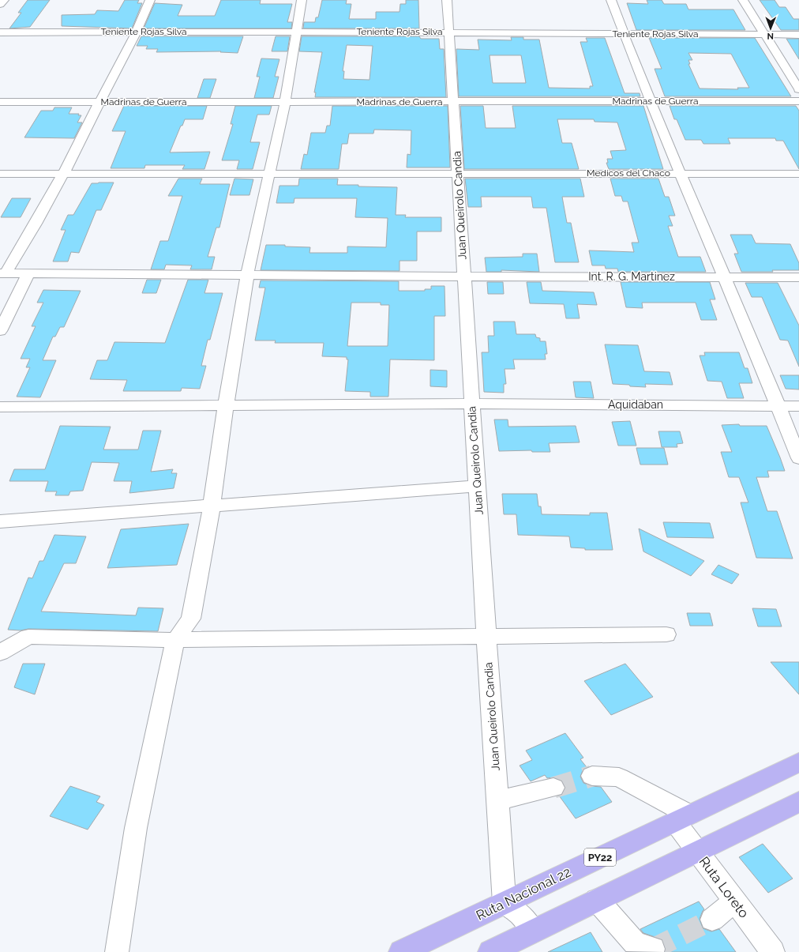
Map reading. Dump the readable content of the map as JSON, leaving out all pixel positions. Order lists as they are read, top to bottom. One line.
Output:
{"streets":{"highway":["PY22","Ruta Nacional 22"],"street":["Teniente Rojas Silva","Madrinas de Guerra","Medicos del Chaco","Juan Queirolo Candia","Int. R. G. Martinez","Aquidaban","Ruta Loreto"]},"crossings":[["Teniente Rojas Silva","Juan Queirolo Candia"],["Madrinas de Guerra","Juan Queirolo Candia"],["Medicos del Chaco","Juan Queirolo Candia"],["Juan Queirolo Candia","Int. R. G. Martinez"],["Juan Queirolo Candia","Aquidaban"],["Juan Queirolo Candia","Ruta Nacional 22"],["Ruta Loreto","Ruta Nacional 22"]],"north":"bottom"}
